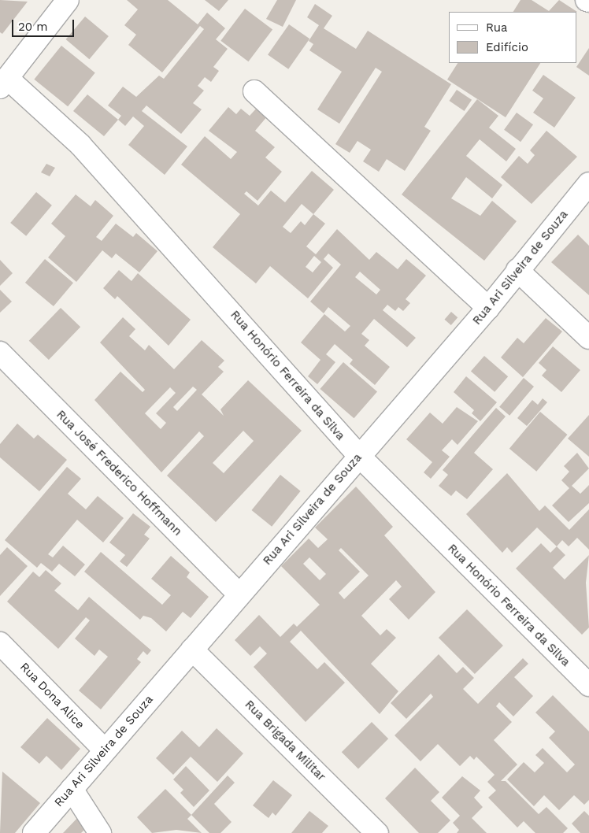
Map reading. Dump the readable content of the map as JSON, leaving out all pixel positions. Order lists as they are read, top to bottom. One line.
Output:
{"streets":{"street":["Rua Ari Silveira de Souza","Rua Honório Ferreira da Silva","Rua José Frederico Hoffmann","Rua Dona Alice","Rua Brigada Militar"]},"crossings":[["Rua Ari Silveira de Souza","Rua Honório Ferreira da Silva"],["Rua Ari Silveira de Souza","Rua José Frederico Hoffmann"],["Rua Ari Silveira de Souza","Rua Dona Alice"],["Rua Ari Silveira de Souza","Rua Brigada Militar"]],"legend":["Rua","Edifício"],"scale_bar":"20 m"}
